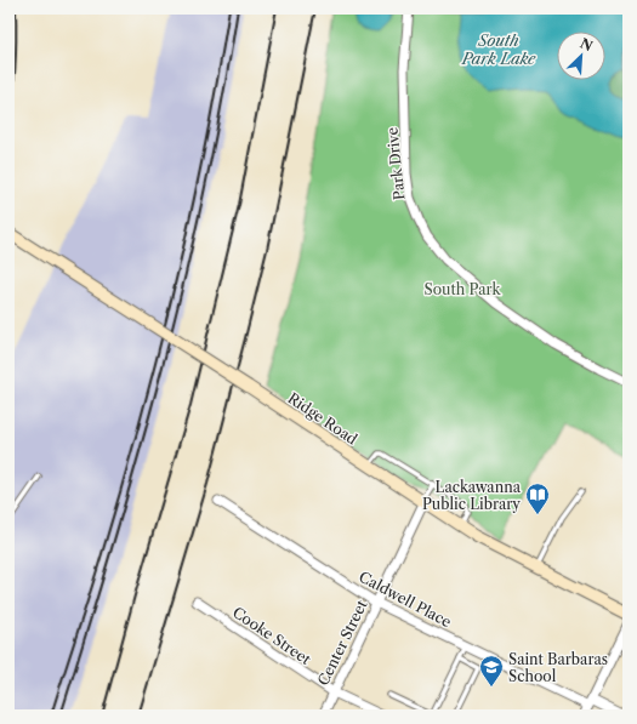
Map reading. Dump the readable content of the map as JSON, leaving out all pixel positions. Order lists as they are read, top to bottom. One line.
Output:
{"streets":{"main road":["Ridge Road"],"street":["Park Drive","Caldwell Place","Cooke Street","Center Street"]},"crossings":[["Ridge Road","Center Street"],["Caldwell Place","Center Street"],["Cooke Street","Center Street"]],"water":["South Park Lake"],"parks":["South Park"],"places":{"library":["Lackawanna Public Library"],"school or university":["Saint Barbaras School"]},"north":"top right"}
